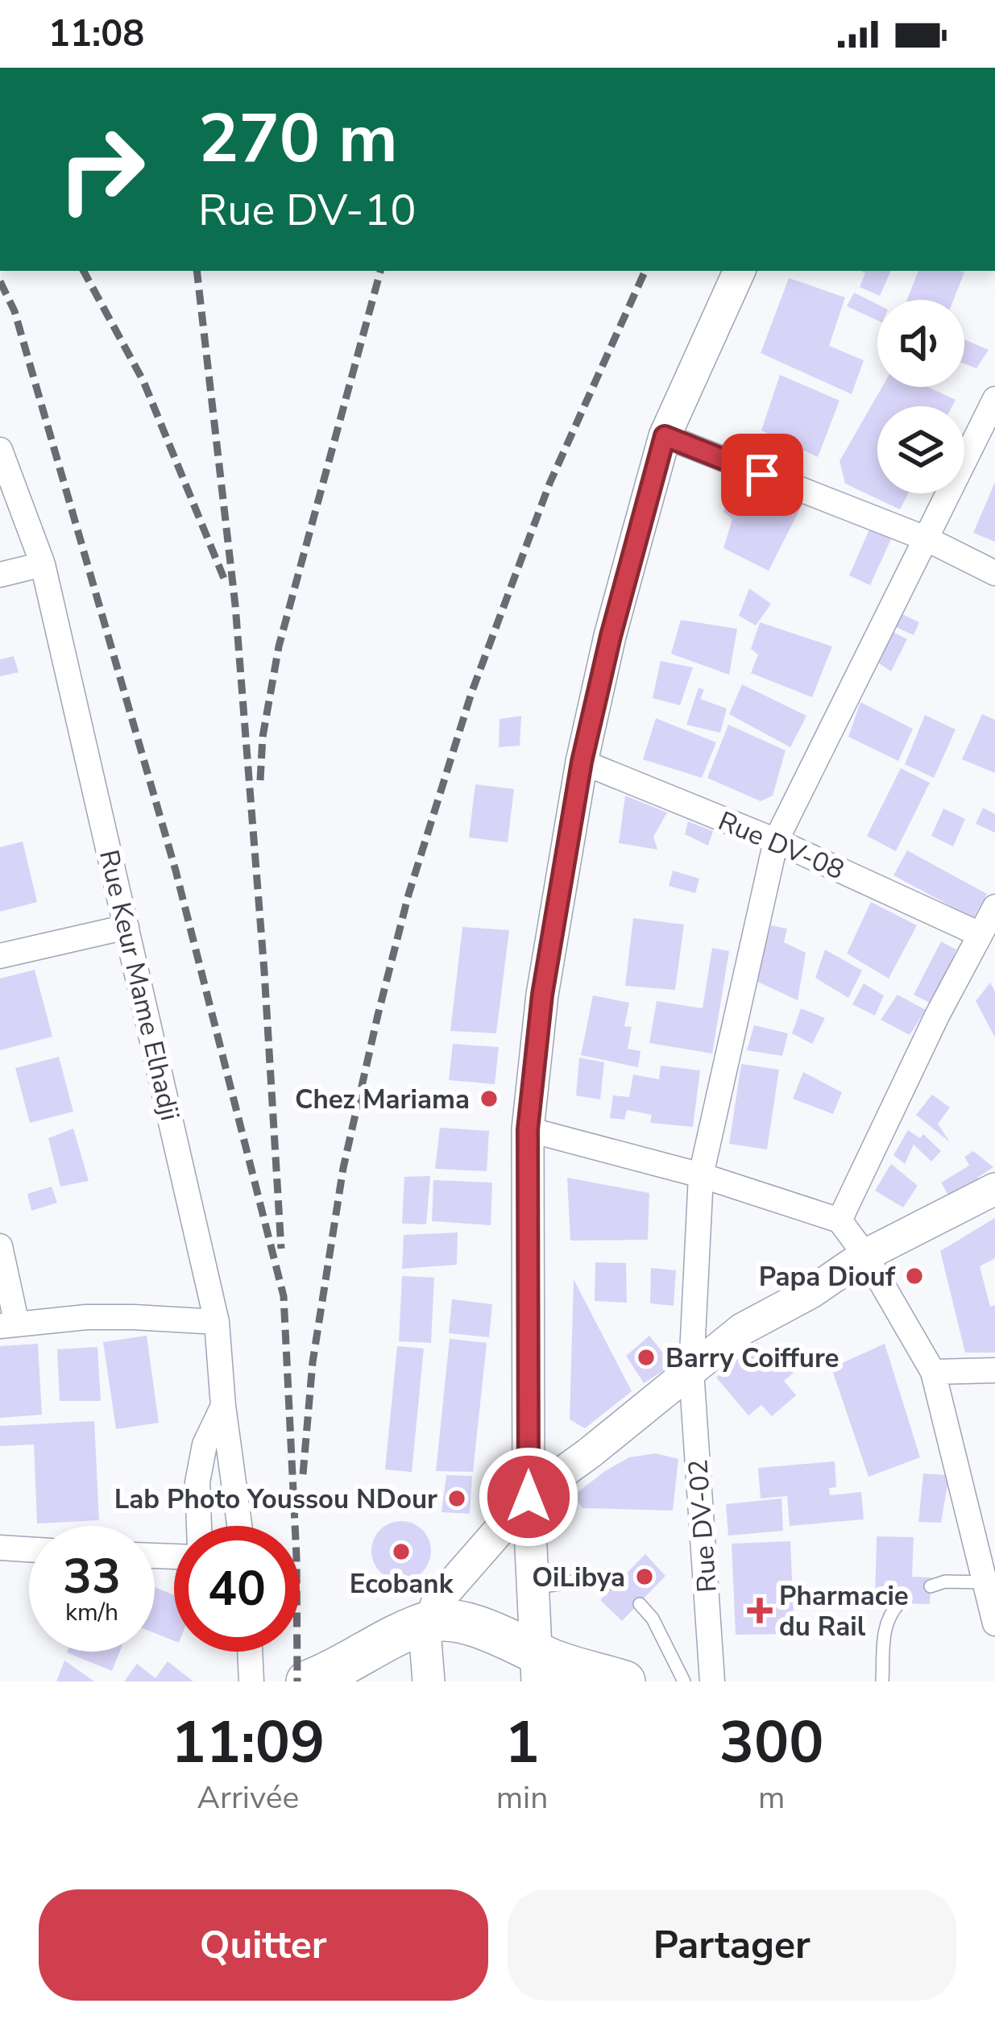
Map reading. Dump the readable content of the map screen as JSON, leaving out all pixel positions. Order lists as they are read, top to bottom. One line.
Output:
{"streets":{"street":["Rue DV-08","Rue Keur Mame Elhadji","Rue DV-02"]},"crossings":[["Rue DV-08","Rue DV-02"]],"places":{"other":["Chez Mariama","Papa Diouf","Barry Coiffure","Lab Photo Youssou NDour","Ecobank","OiLibya"],"health":["Pharmacie du Rail"]},"page":{"status":"11:08","turn":["270 m","Rue DV-10"],"speed":"33 km/h","limit":"40","eta":["11:09","Arrivée","1","min","300","m"],"buttons":["Quitter","Partager"]}}
